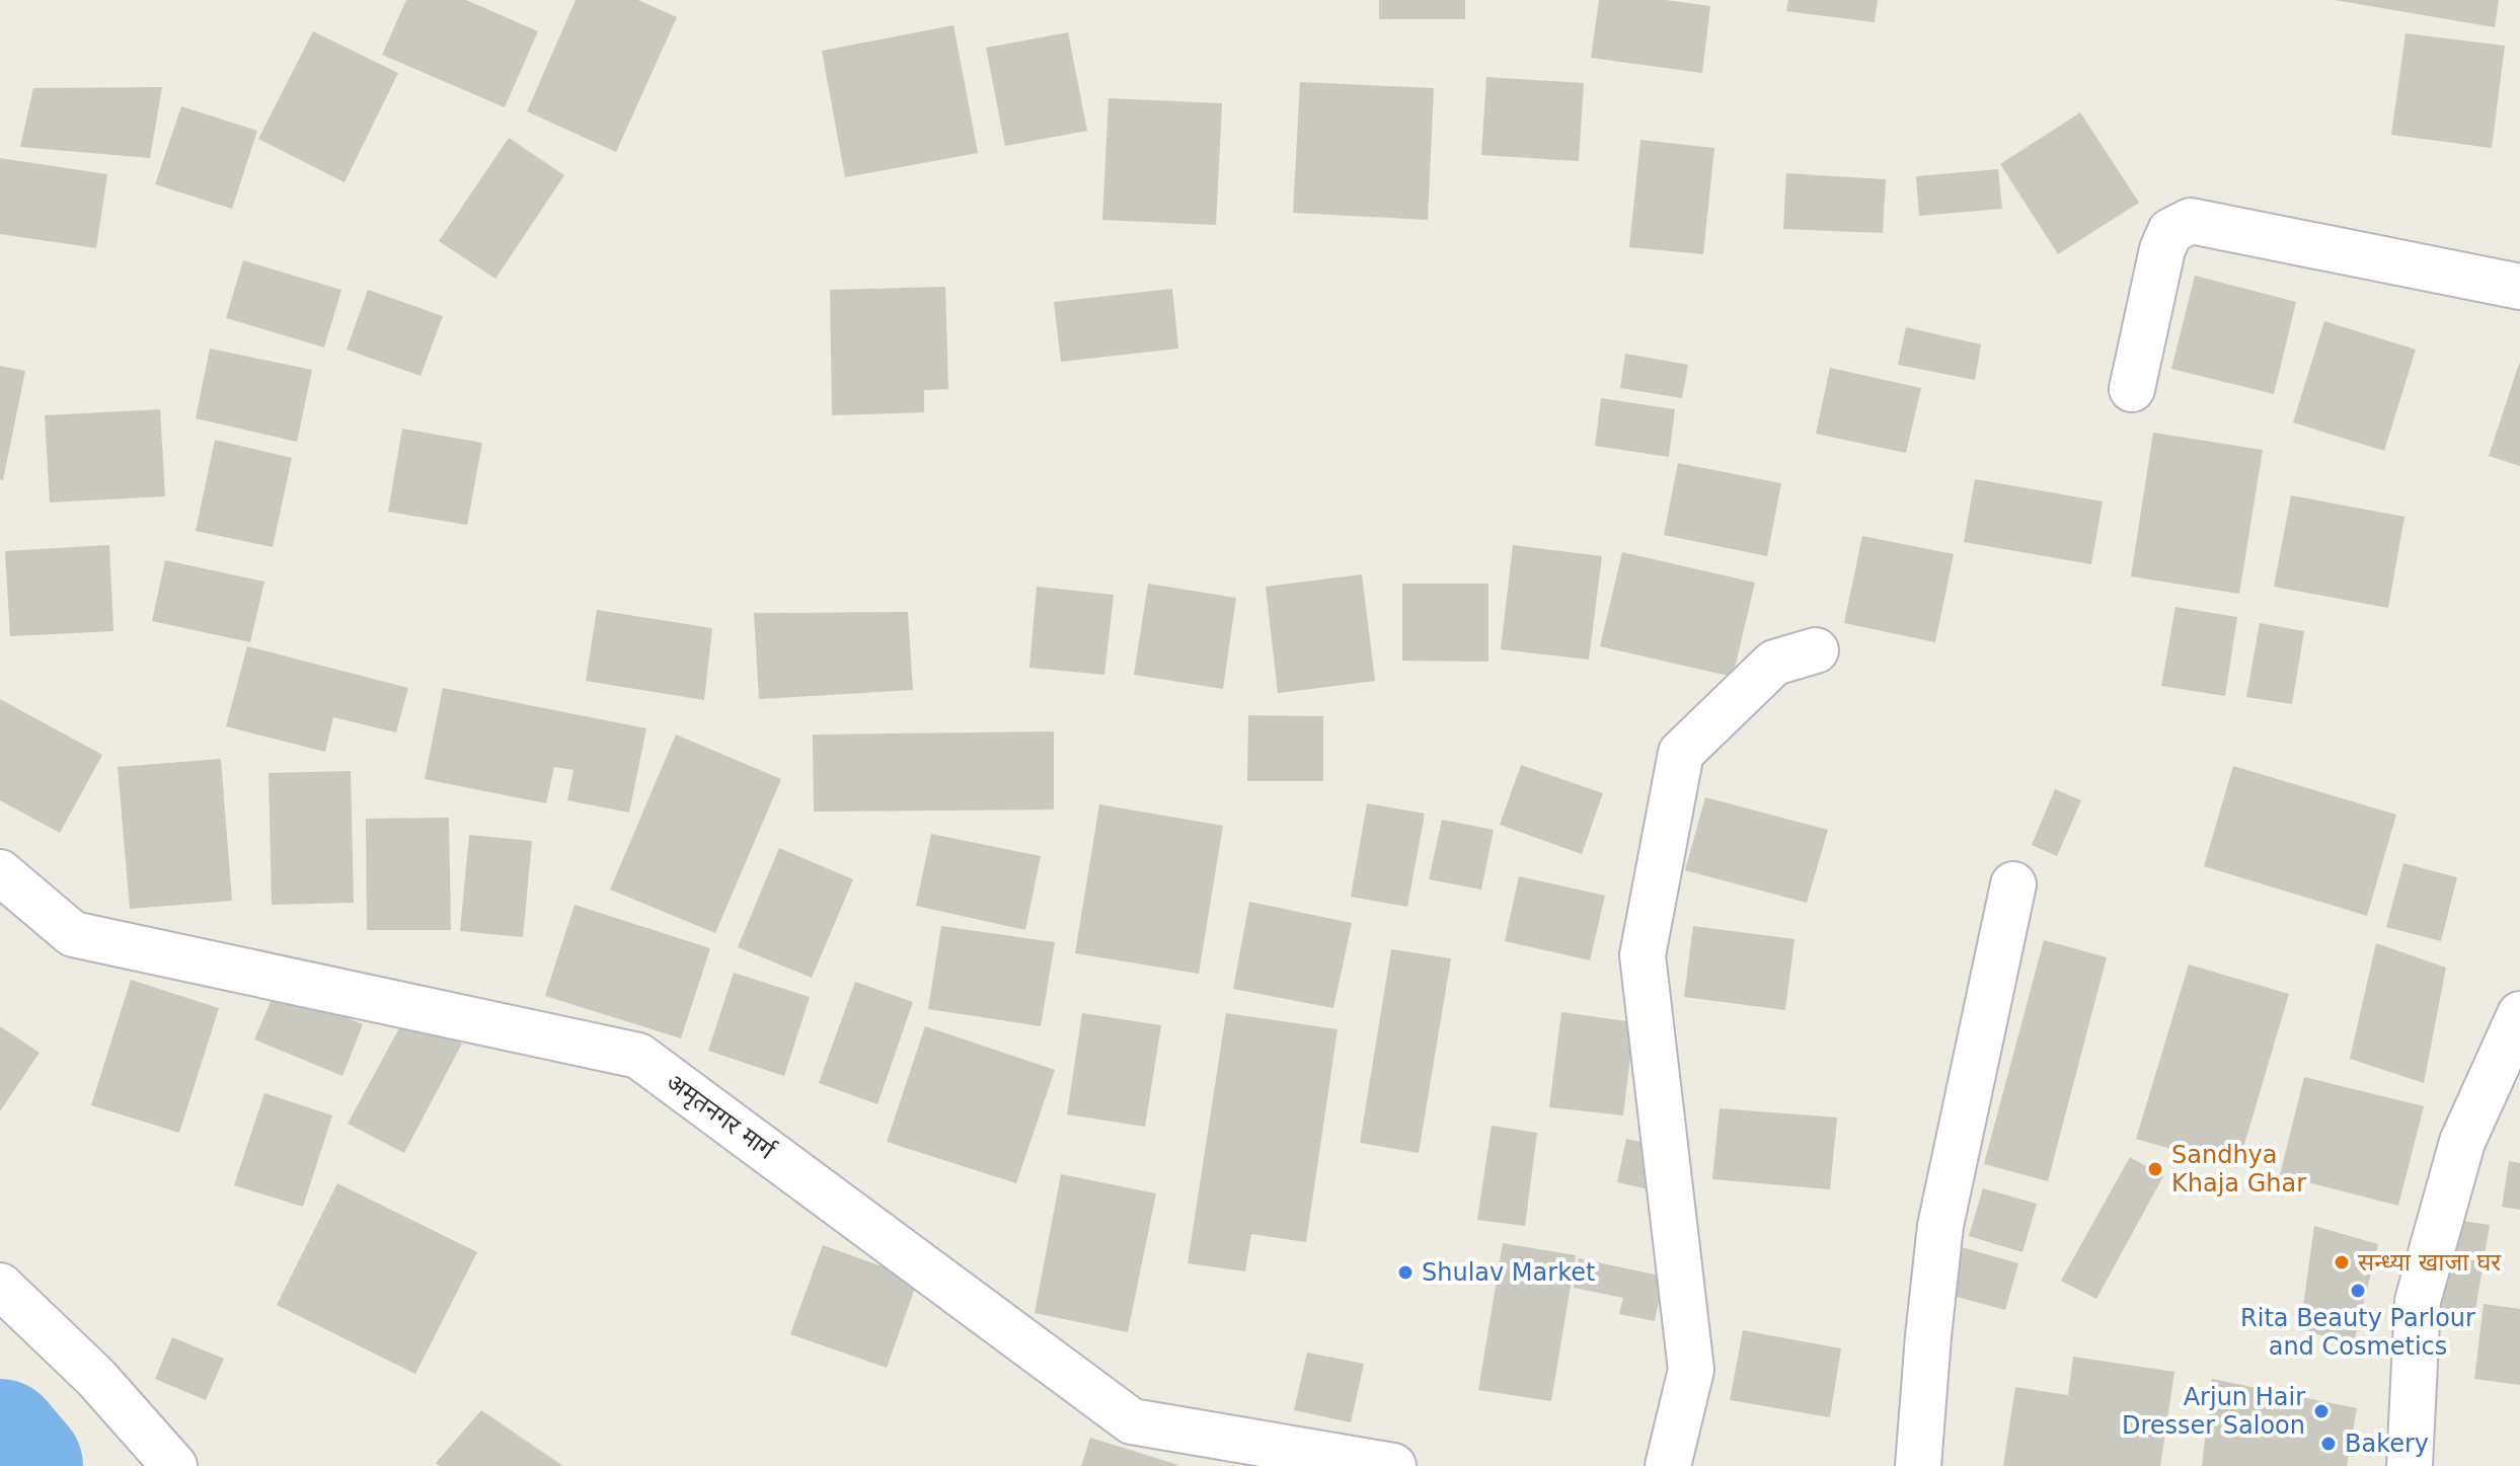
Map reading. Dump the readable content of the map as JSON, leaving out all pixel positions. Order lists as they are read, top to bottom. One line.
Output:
{"streets":{"street":["अमृतनगर मार्ग"]},"places":["Sandhya Khaja Ghar","सन्ध्या खाजा घर","Shulav Market","Rita Beauty Parlour and Cosmetics","Arjun Hair Dresser Saloon","Bakery"]}
